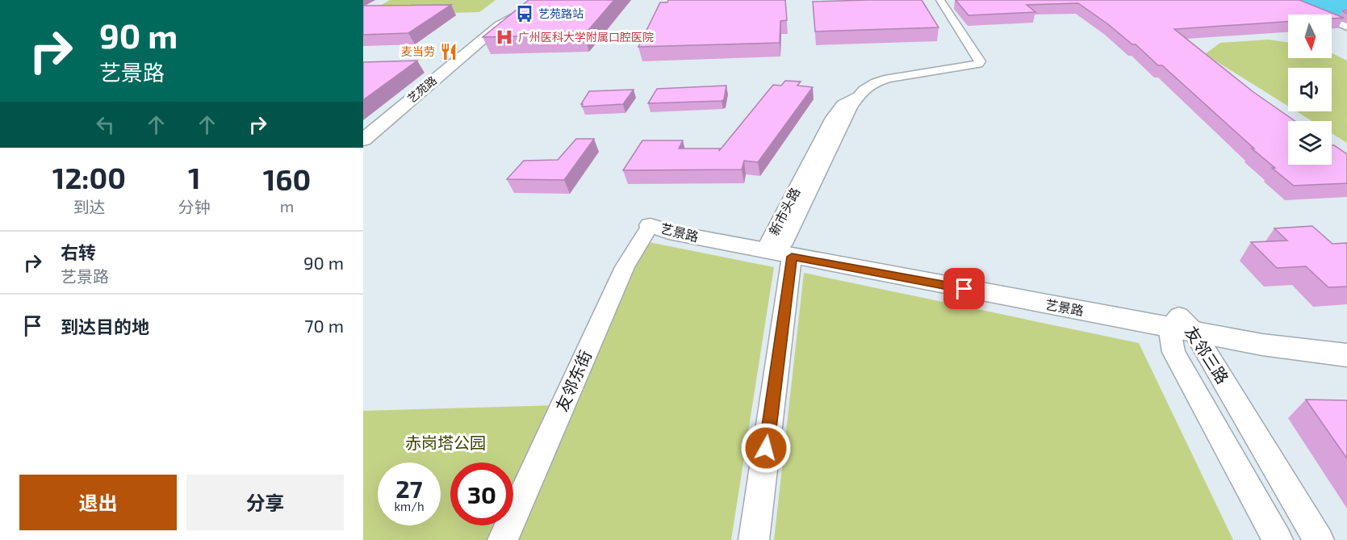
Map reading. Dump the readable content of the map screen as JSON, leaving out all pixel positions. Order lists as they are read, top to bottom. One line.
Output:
{"streets":{"street":["艺苑路","新市头路","艺景路","友邻三路","友邻东街"]},"crossings":[["新市头路","艺景路"],["艺景路","友邻三路"],["艺景路","友邻东街"]],"parks":["赤岗塔公园"],"places":{"bus stop":["艺苑路站"],"hospital":["广州医科大学附属口腔医院"],"restaurant":["麦当劳"]},"north":"bottom","page":{"turn":["90 m","艺景路"],"eta":["12:00","到达","1","分钟","160","m"],"list":[{"name":"右转","note":"艺景路","value":"90 m"},{"name":"到达目的地","value":"70 m"}],"speed":"27 km/h","limit":"30","buttons":["退出","分享"]}}
